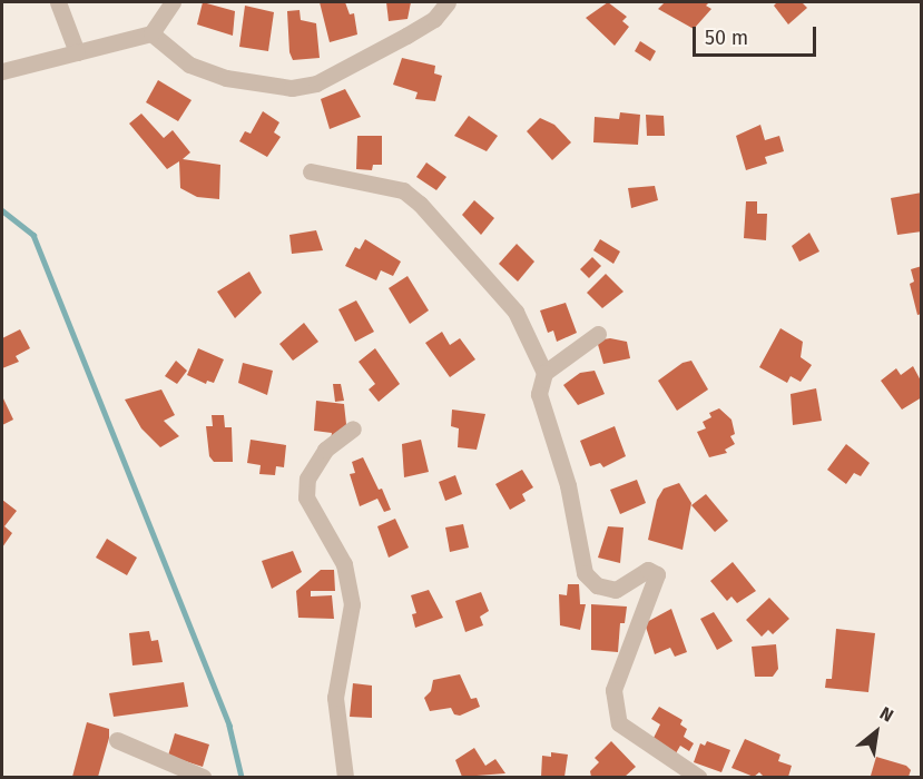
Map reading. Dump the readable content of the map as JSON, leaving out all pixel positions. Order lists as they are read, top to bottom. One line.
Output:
{"scale_bar":"50 m","north":"top right"}
